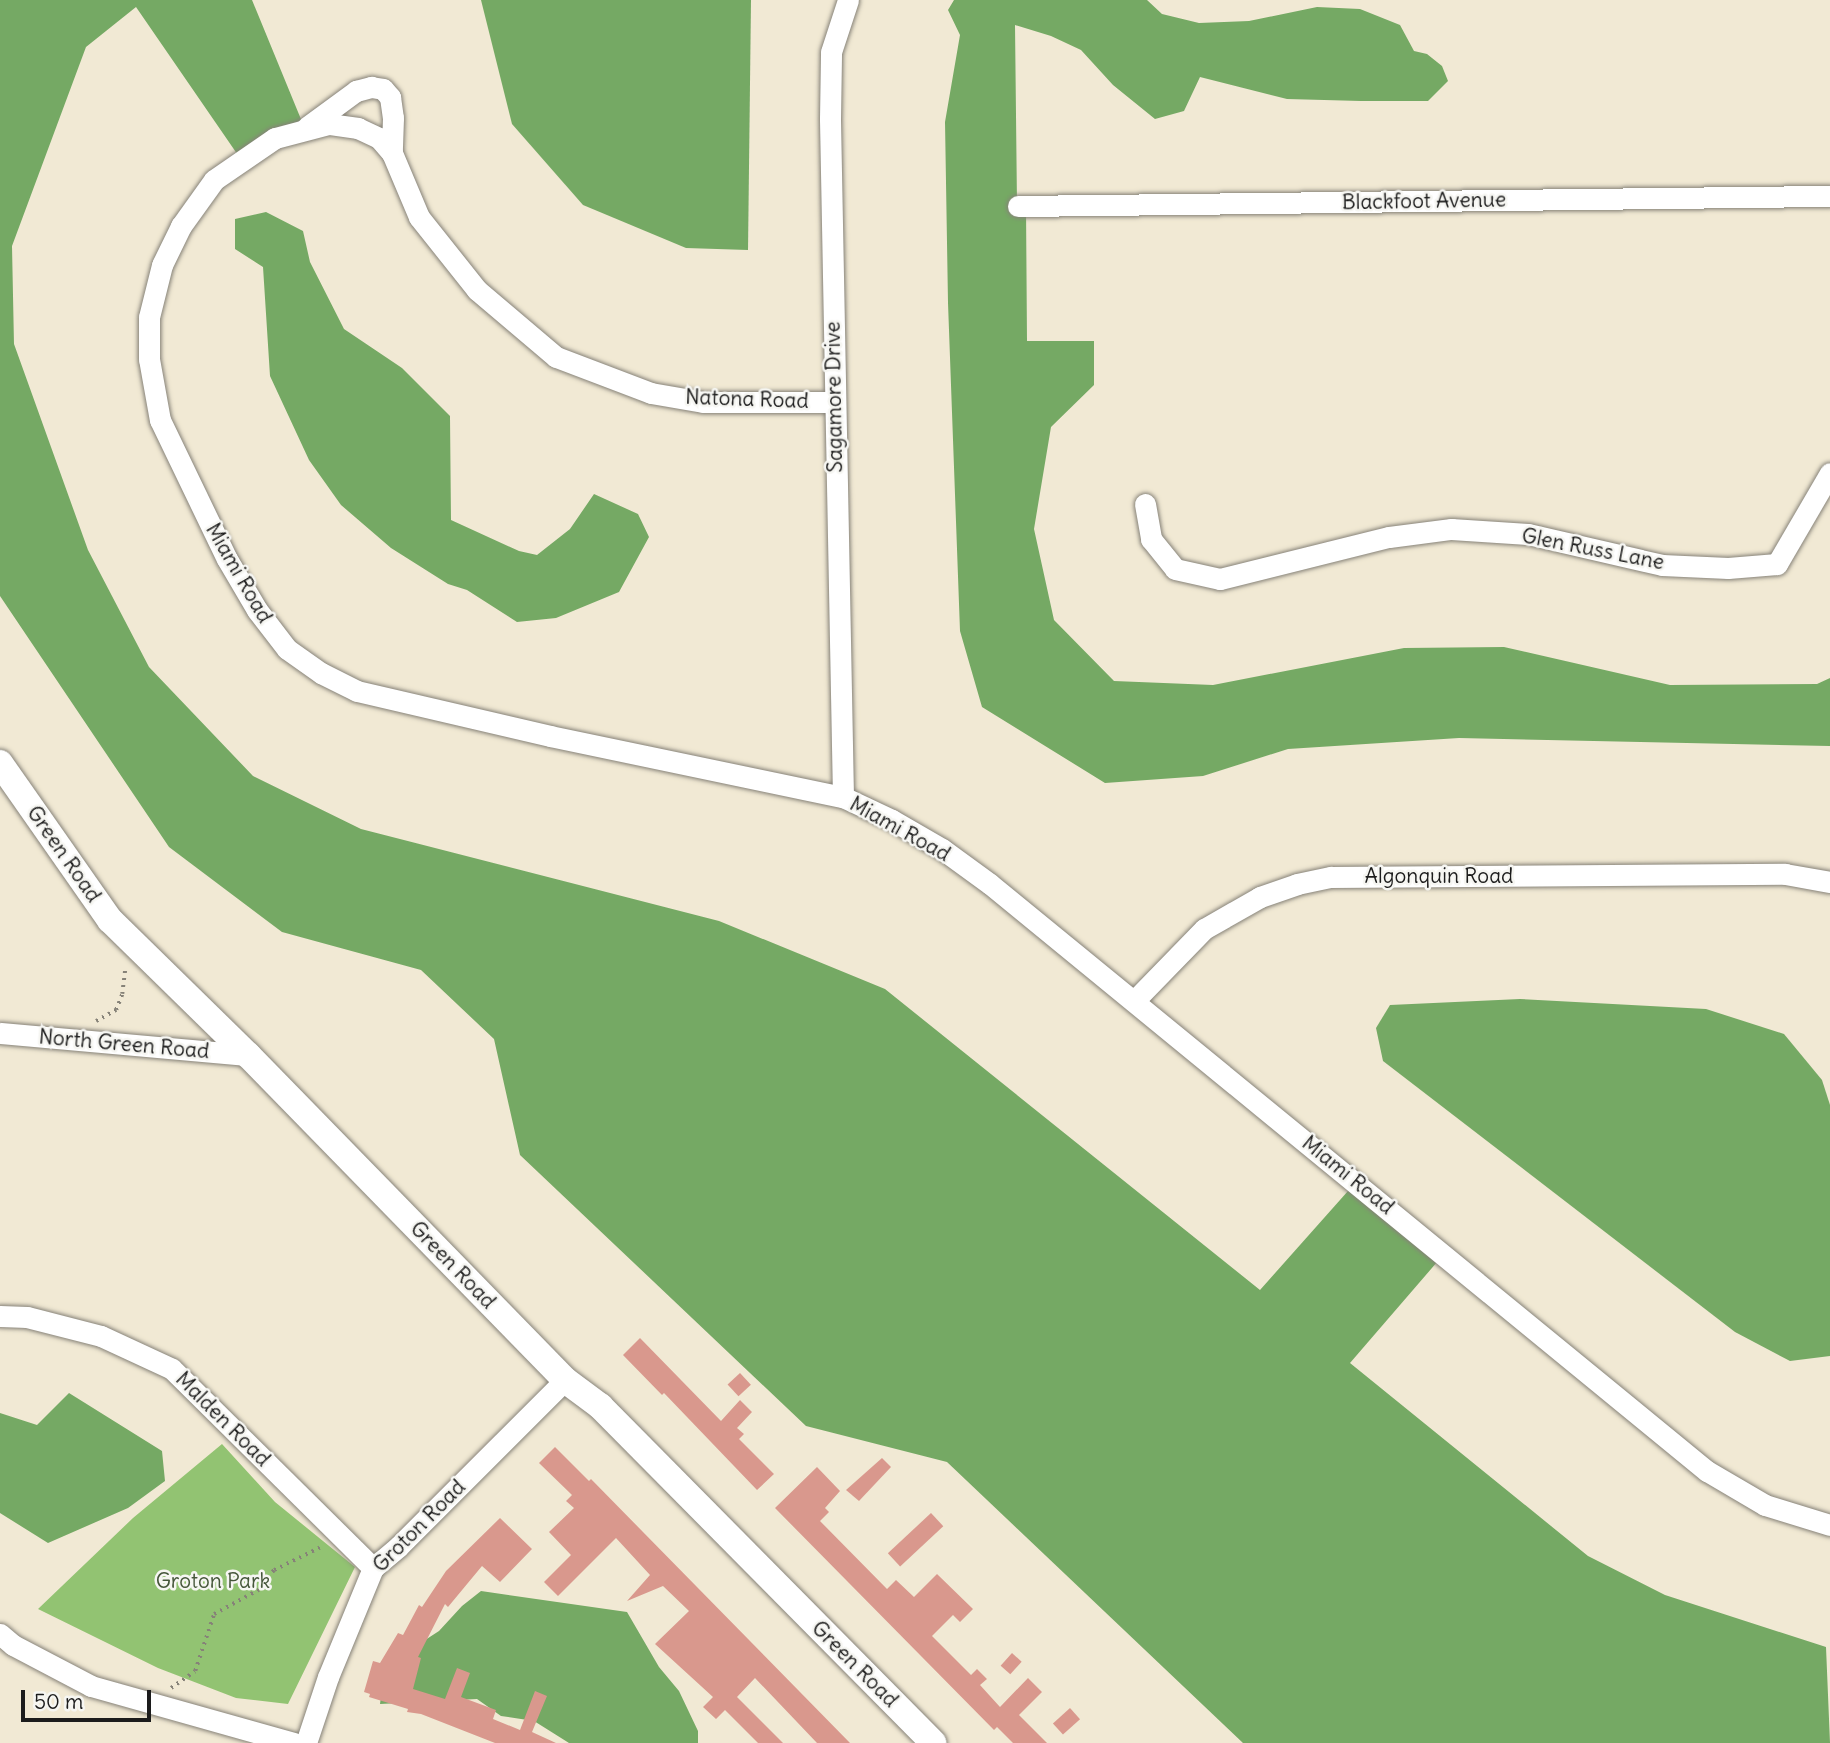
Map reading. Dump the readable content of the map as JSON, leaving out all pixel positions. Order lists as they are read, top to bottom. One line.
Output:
{"streets":{"main road":["Green Road"],"street":["Blackfoot Avenue","Sagamore Drive","Natona Road","Glen Russ Lane","Miami Road","Algonquin Road","North Green Road","Malden Road","Groton Road"]},"crossings":[["Sagamore Drive","Natona Road"],["Sagamore Drive","Miami Road"],["Natona Road","Miami Road"],["Miami Road","Algonquin Road"],["Green Road","North Green Road"],["Green Road","Groton Road"],["Malden Road","Groton Road"]],"parks":["Groton Park"],"scale_bar":"50 m"}
